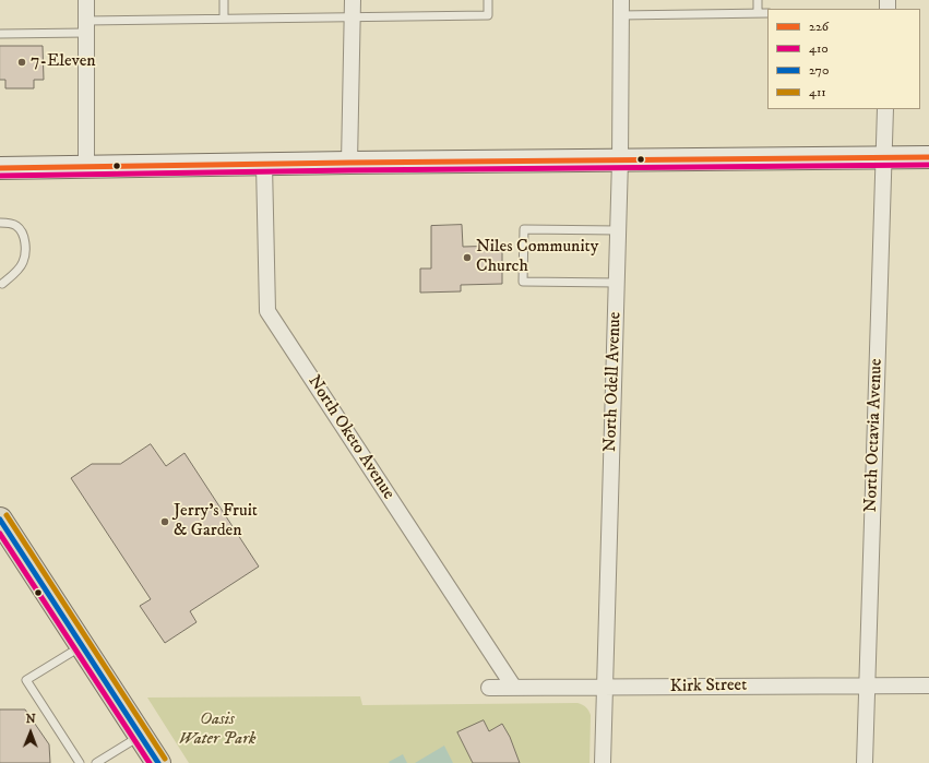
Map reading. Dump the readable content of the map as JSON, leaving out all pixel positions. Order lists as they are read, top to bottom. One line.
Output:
{"streets":{"street":["North Odell Avenue","North Octavia Avenue","North Oketo Avenue","Kirk Street"]},"crossings":[["North Odell Avenue","Kirk Street"],["North Octavia Avenue","Kirk Street"],["North Oketo Avenue","Kirk Street"]],"parks":["Oasis Water Park"],"places":["7-Eleven","Niles Community Church","Jerry's Fruit & Garden"],"lines":["transit line 226","transit line 410","transit line 411","transit line 270"],"legend":["226","410","270","411"],"north":"top"}
